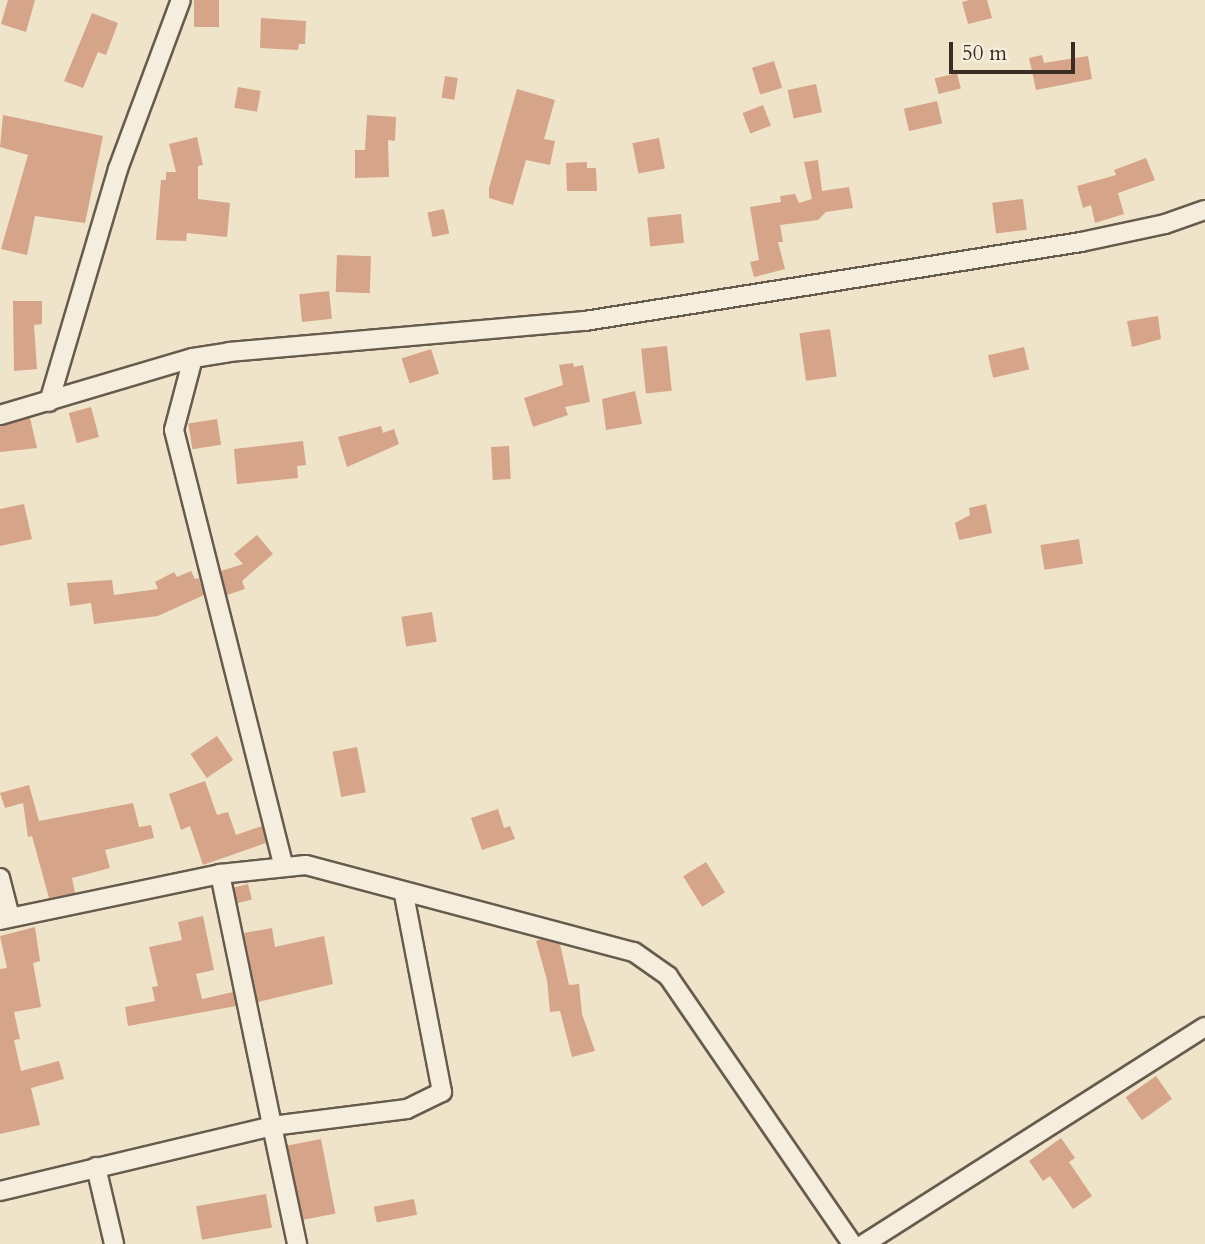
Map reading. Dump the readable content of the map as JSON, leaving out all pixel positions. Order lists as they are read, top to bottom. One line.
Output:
{"scale_bar":"50 m"}
